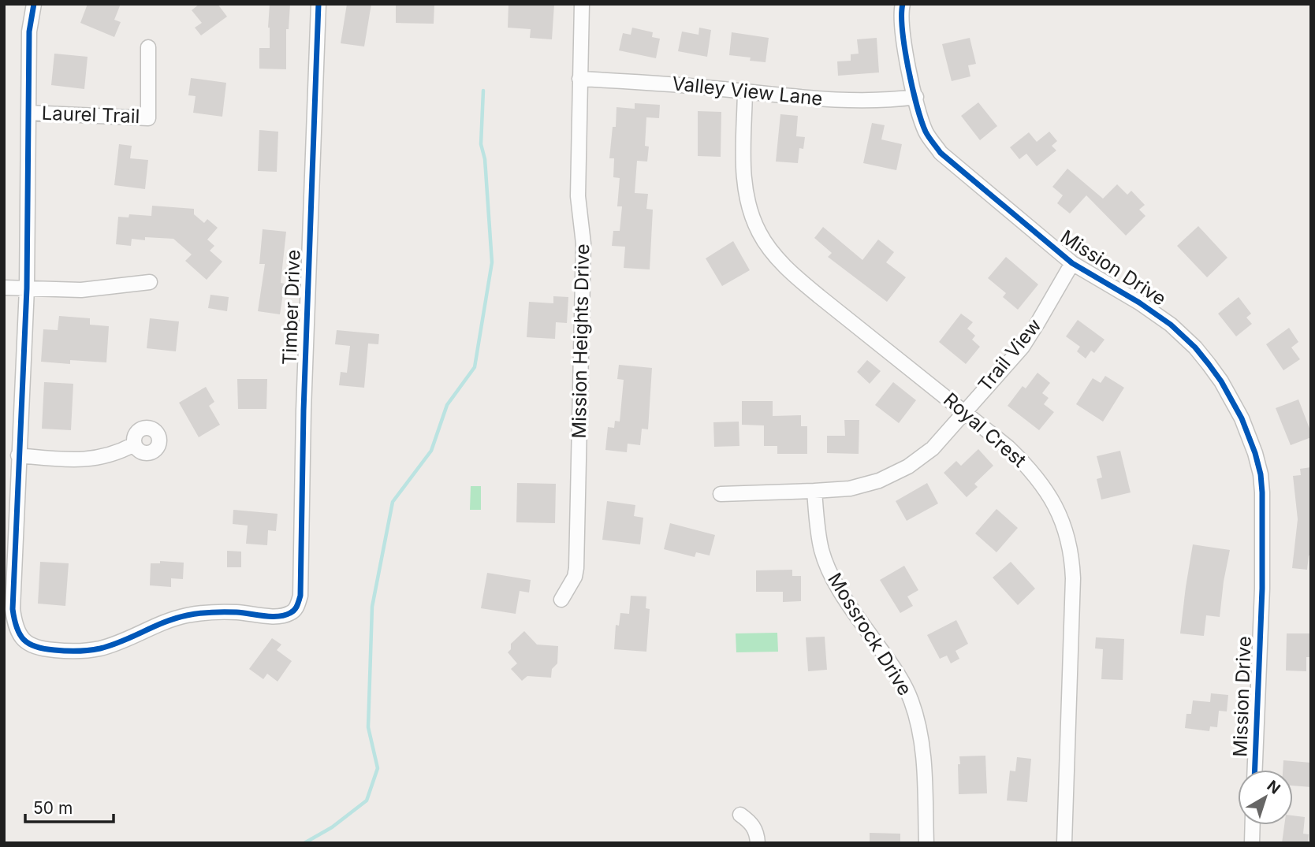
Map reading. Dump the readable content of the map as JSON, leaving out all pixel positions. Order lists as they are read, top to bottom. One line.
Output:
{"streets":{"street":["Valley View Lane","Laurel Trail","Mission Drive","Timber Drive","Mission Heights Drive","Trail View","Royal Crest","Mossrock Drive"]},"crossings":[["Valley View Lane","Mission Drive"],["Valley View Lane","Mission Heights Drive"],["Valley View Lane","Royal Crest"],["Mission Drive","Trail View"],["Trail View","Royal Crest"],["Trail View","Mossrock Drive"]],"scale_bar":"50 m","north":"top right"}
